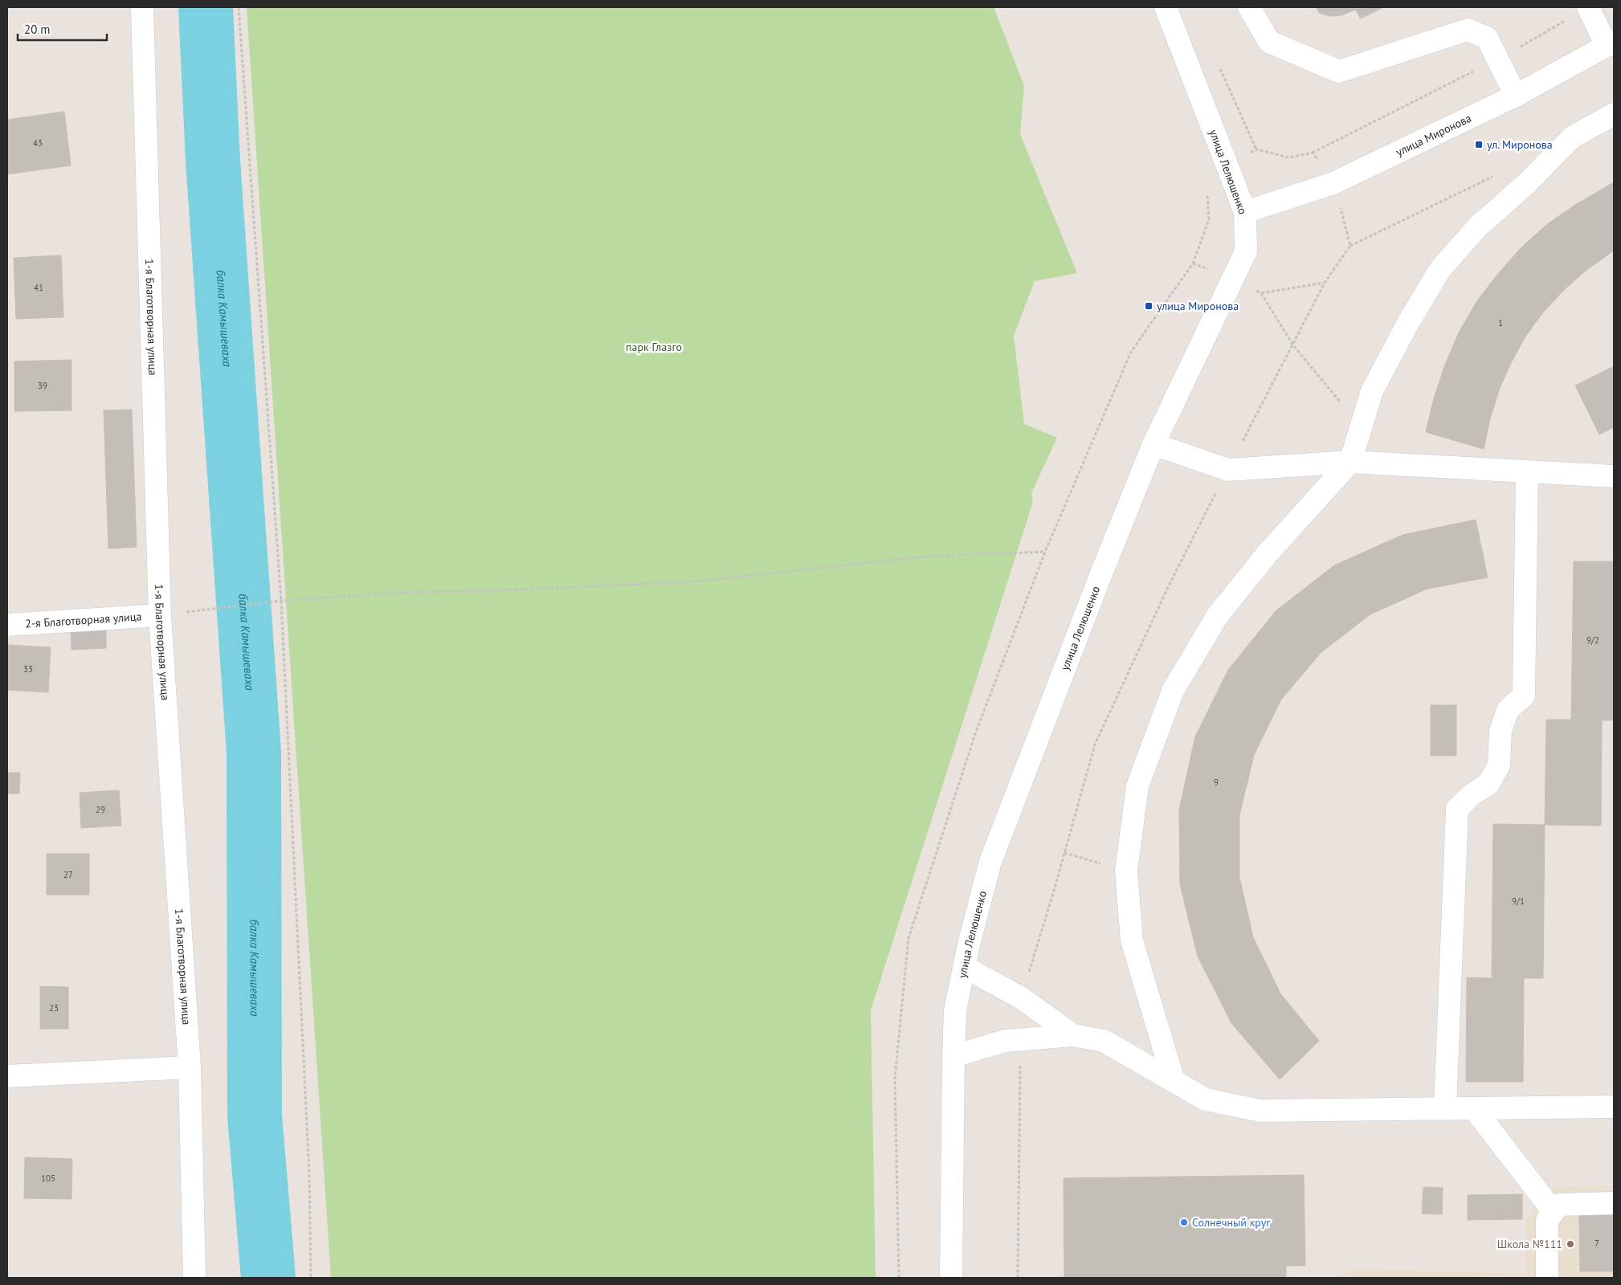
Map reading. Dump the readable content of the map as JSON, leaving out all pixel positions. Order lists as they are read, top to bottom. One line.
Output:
{"streets":{"street":["улица Миронова","улица Лелюшенко","1-я Благотворная улица","2-я Благотворная улица"]},"crossings":[["улица Миронова","улица Лелюшенко"],["1-я Благотворная улица","2-я Благотворная улица"]],"water":["балка Камышеваха"],"parks":["парк Глазго"],"places":{"transit":["ул. Миронова","улица Миронова"],"other":["Солнечный круг","Школа №111"]},"house_numbers":["43","41","1","39","9/2","33","9","29","27","9/1","23","105","7"],"scale_bar":"20 m"}
